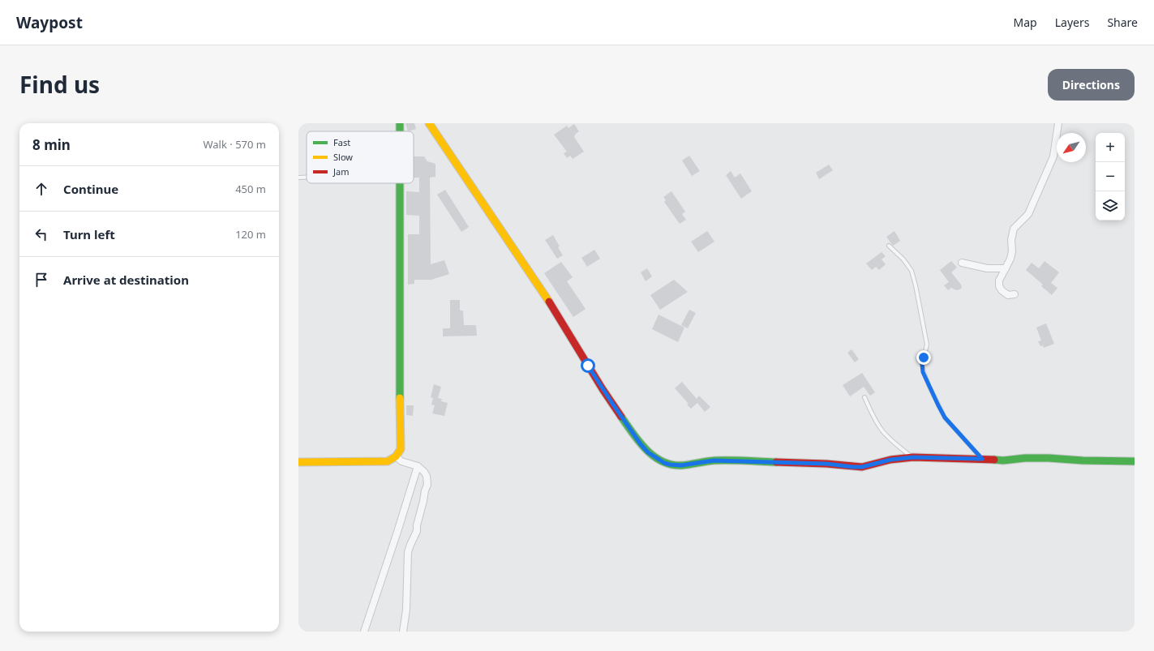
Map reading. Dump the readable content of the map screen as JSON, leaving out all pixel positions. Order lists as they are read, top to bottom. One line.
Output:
{"legend":["Fast","Slow","Jam"],"north":"bottom left","page":{"header":"Waypost","nav":["Map","Layers","Share"],"title":"Find us","buttons":"Directions","heading":["8 min","Walk · 570 m"],"map_buttons":["+","−"],"list":[["Continue","450 m"],["Turn left","120 m"],"Arrive at destination"]}}
